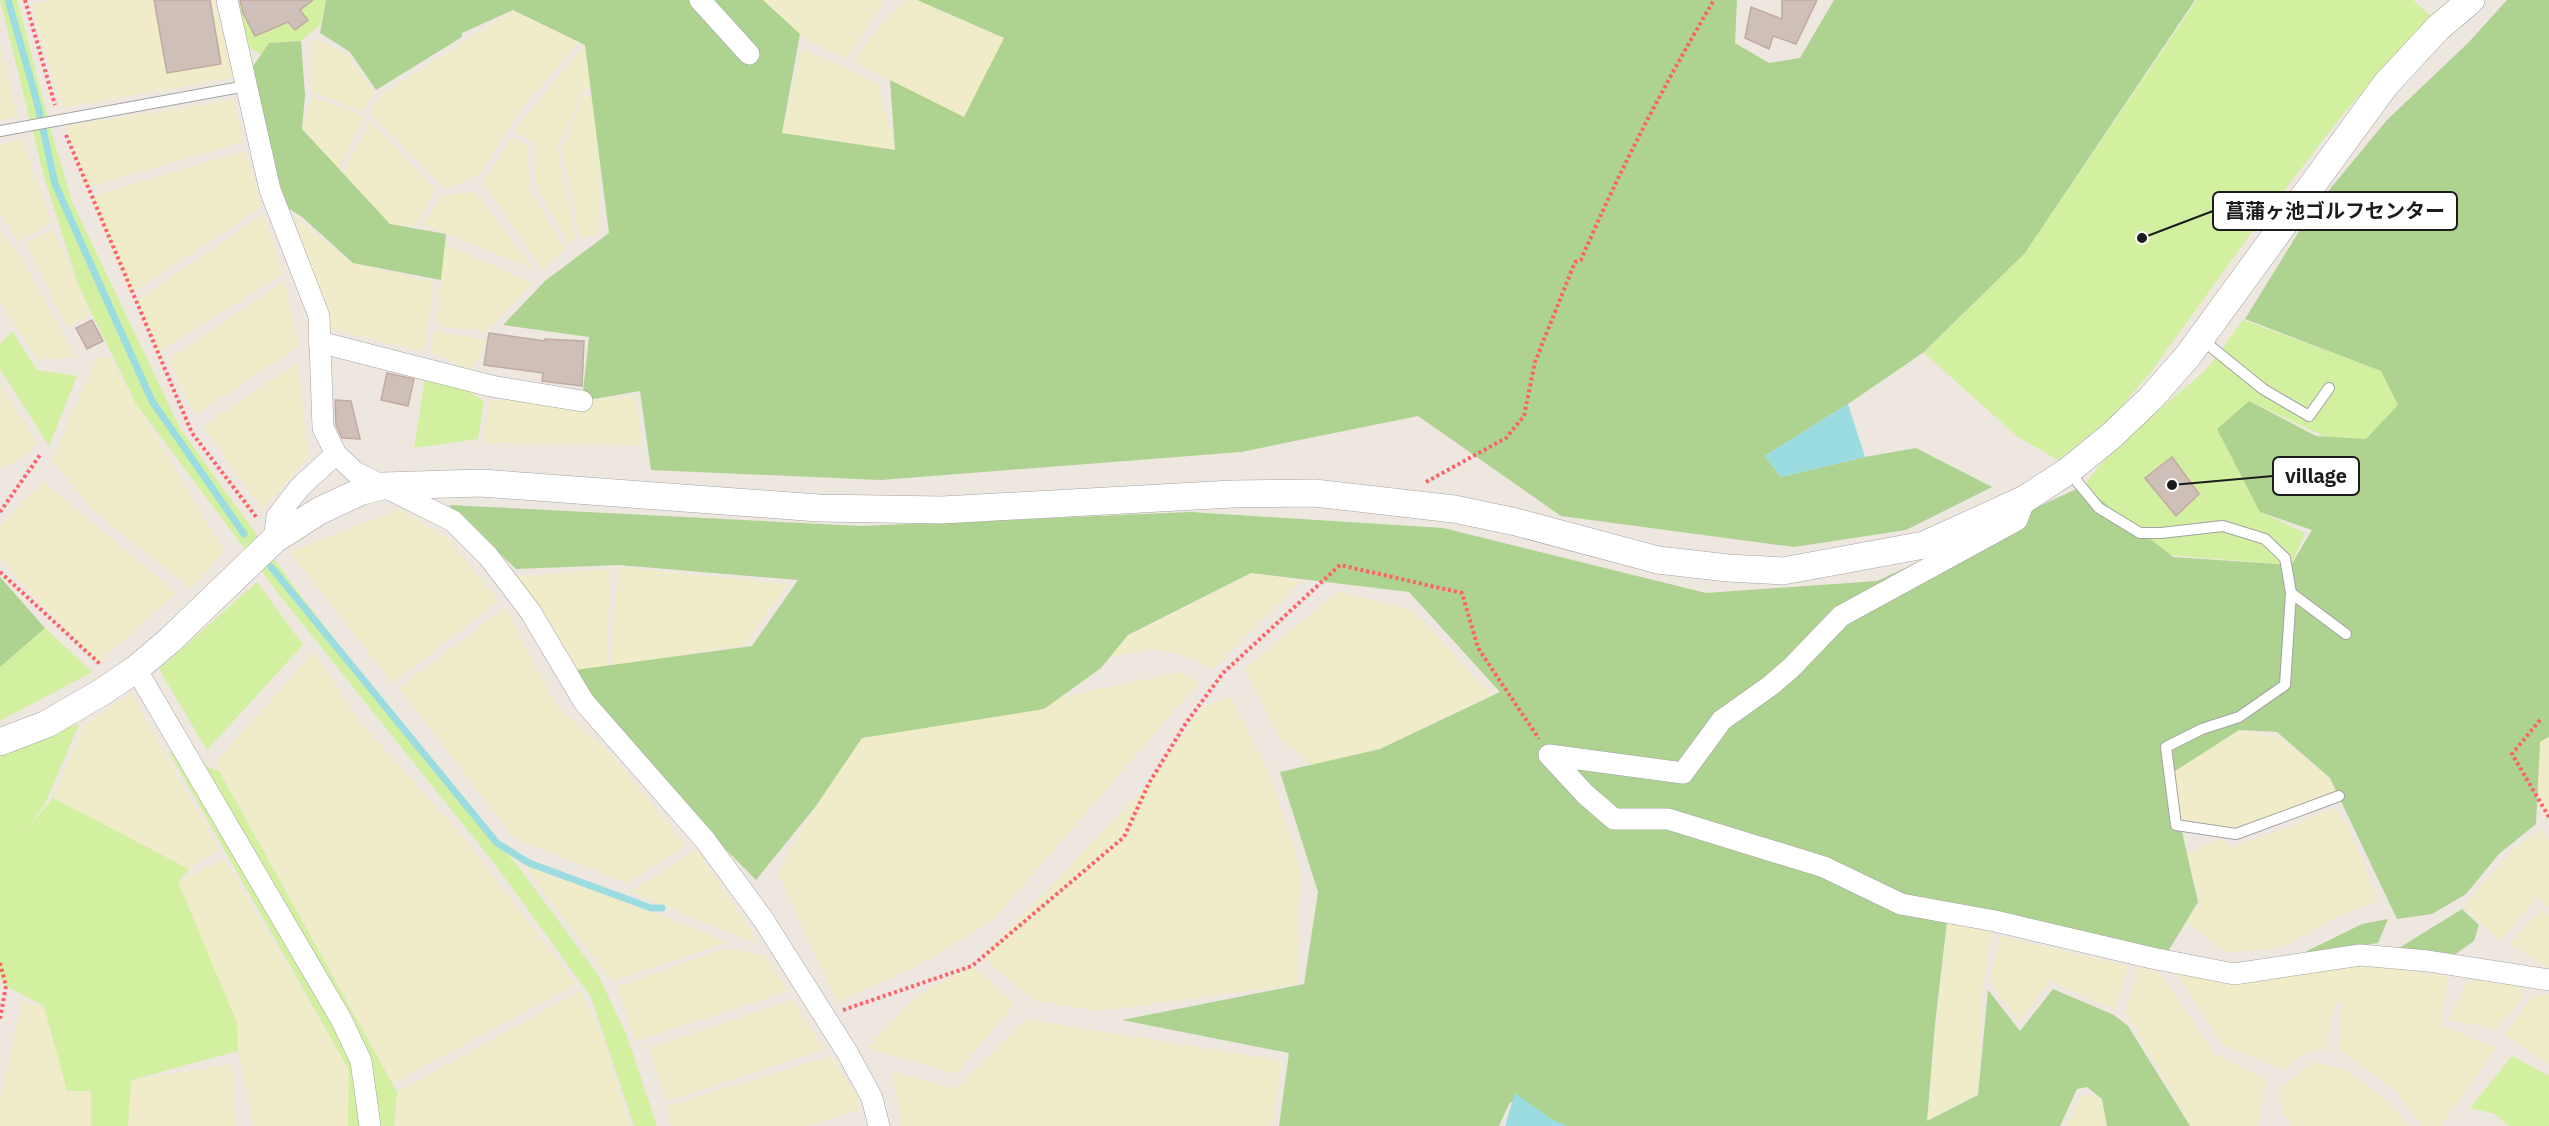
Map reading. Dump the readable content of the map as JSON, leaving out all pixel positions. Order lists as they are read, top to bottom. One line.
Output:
{"places":["菖蒲ヶ池ゴルフセンター","village"]}
